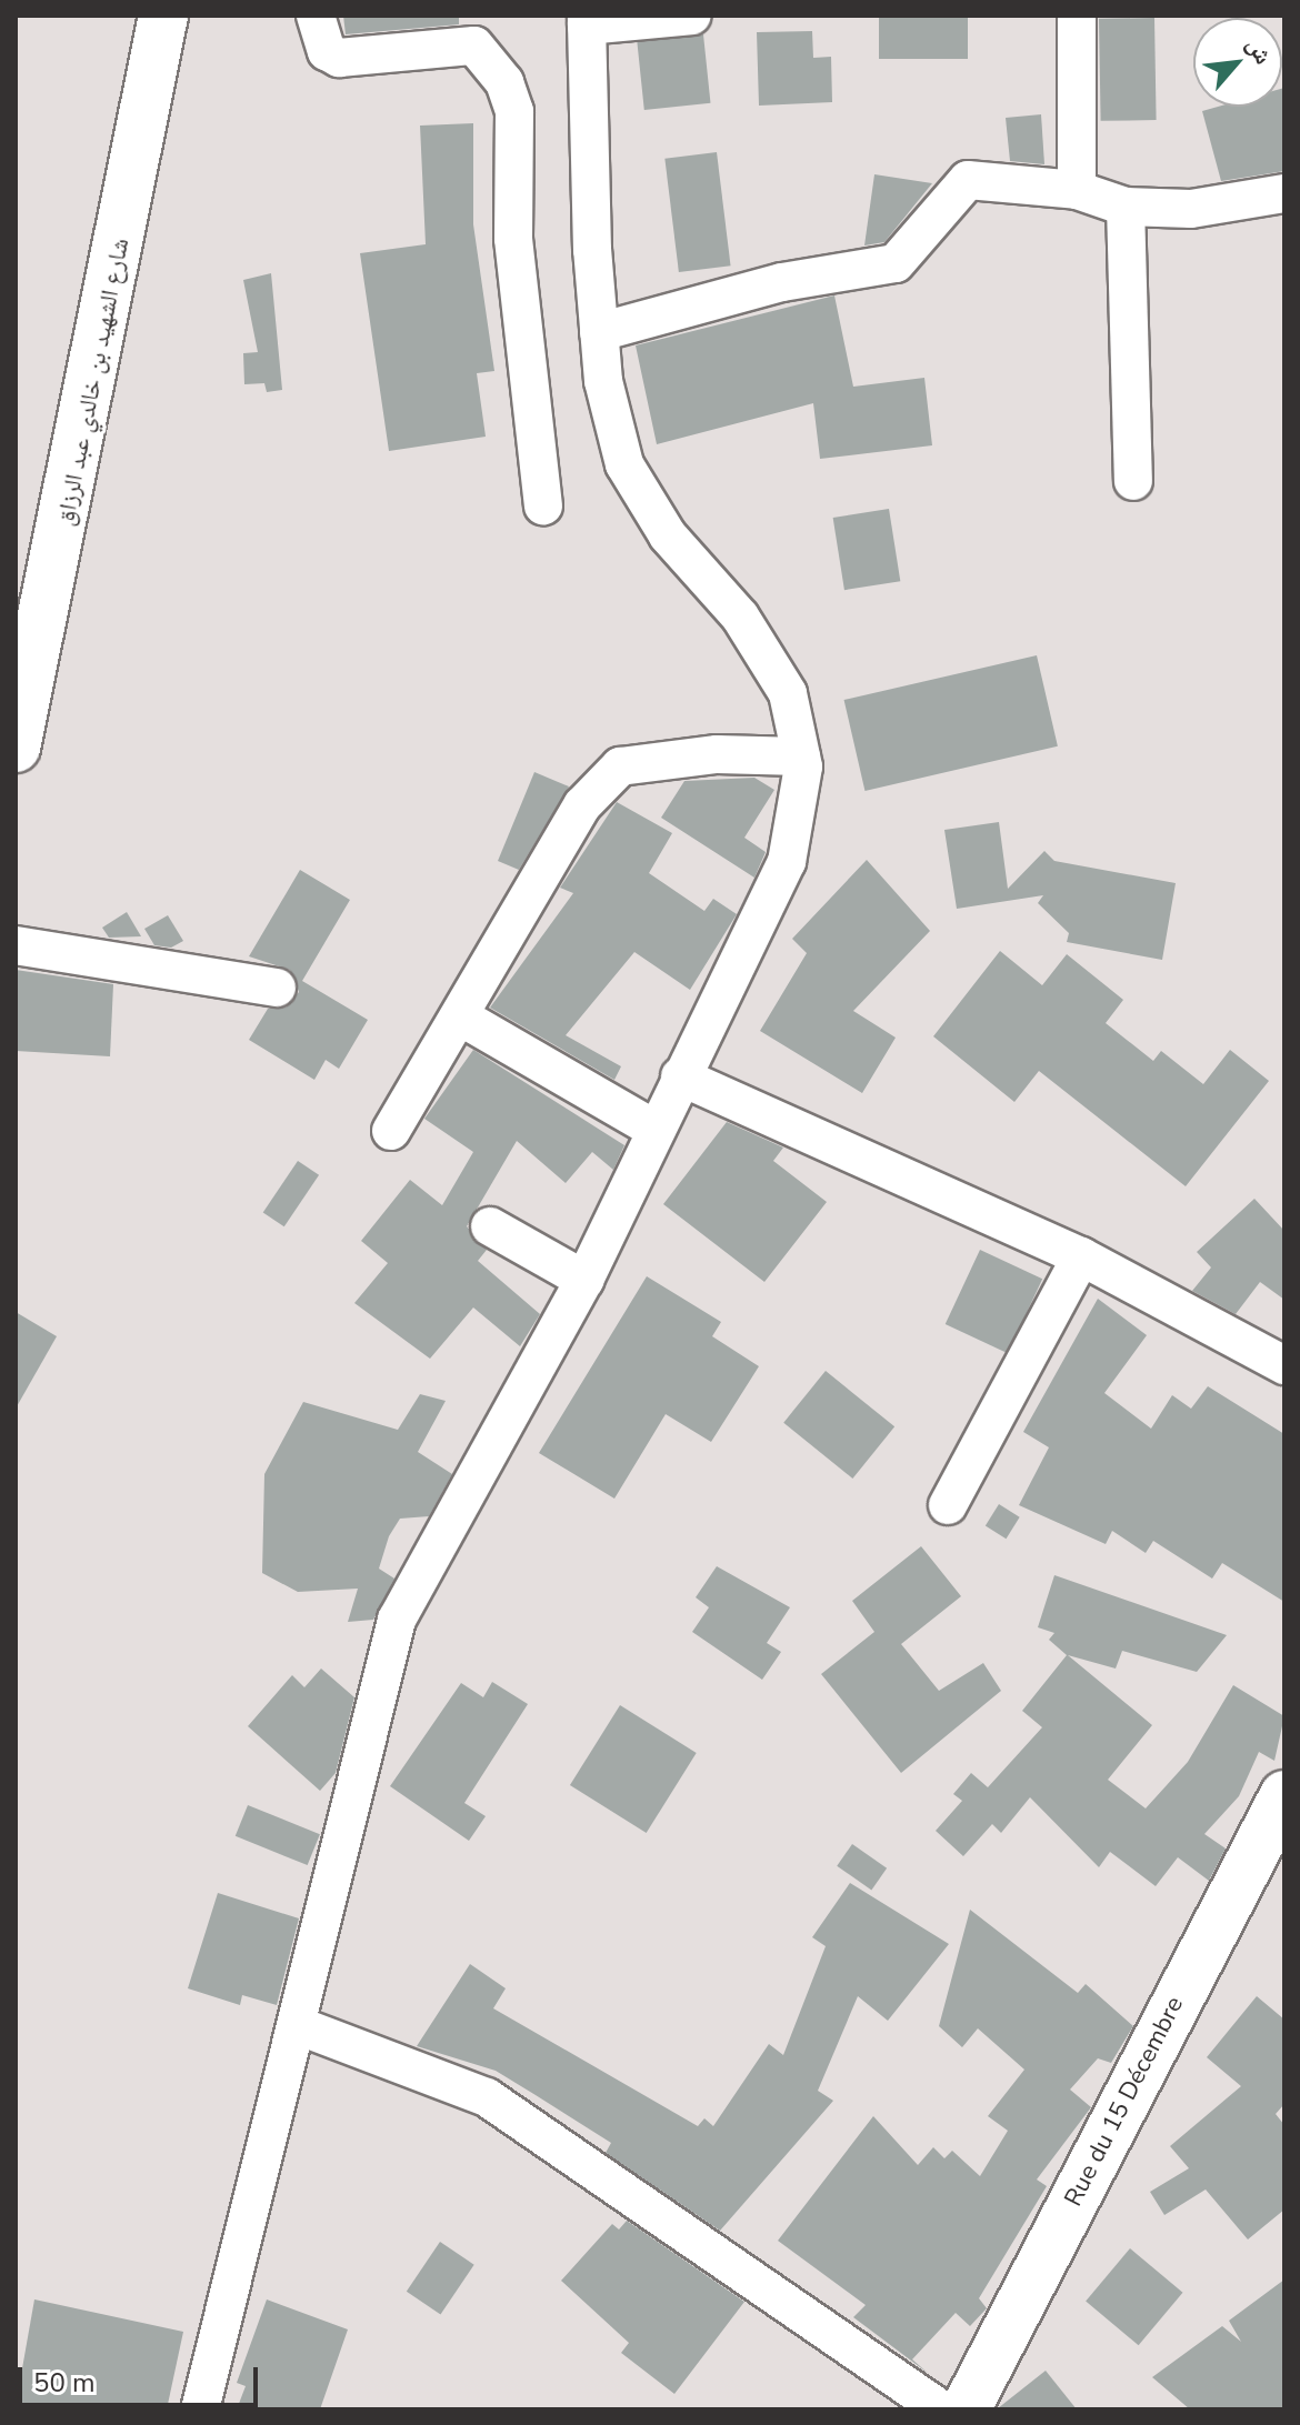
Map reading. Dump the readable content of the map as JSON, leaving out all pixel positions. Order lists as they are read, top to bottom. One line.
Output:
{"streets":{"main road":["شارع الشهيد بن خالدي عبد الرزاق","Rue du 15 Décembre"]},"scale_bar":"50 m","north":"top right"}
